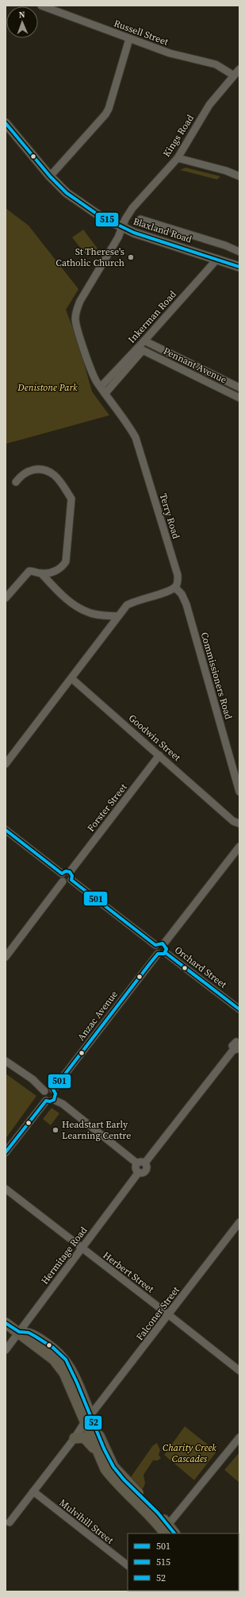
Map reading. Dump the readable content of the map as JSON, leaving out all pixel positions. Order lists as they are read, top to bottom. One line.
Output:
{"streets":{"main road":["Blaxland Road"],"street":["Russell Street","Kings Road","Inkerman Road","Pennant Avenue","Terry Road","Commissioners Road","Goodwin Street","Forster Street","Orchard Street","Anzac Avenue","Hermitage Road","Herbert Street","Falconer Street","Mulvihill Street"]},"crossings":[["Russell Street","Kings Road"],["Kings Road","Blaxland Road"],["Kings Road","Terry Road"],["Blaxland Road","Inkerman Road"],["Blaxland Road","Terry Road"],["Inkerman Road","Pennant Avenue"],["Inkerman Road","Terry Road"],["Terry Road","Commissioners Road"],["Goodwin Street","Forster Street"],["Orchard Street","Anzac Avenue"],["Hermitage Road","Herbert Street"],["Herbert Street","Falconer Street"],["Falconer Street","Mulvihill Street"]],"parks":["Denistone Park","Charity Creek Cascades"],"places":["St Therese's Catholic Church","Headstart Early Learning Centre"],"lines":["transit line 515","transit line 501","transit line 52"],"legend":["501","515","52"],"north":"top"}
